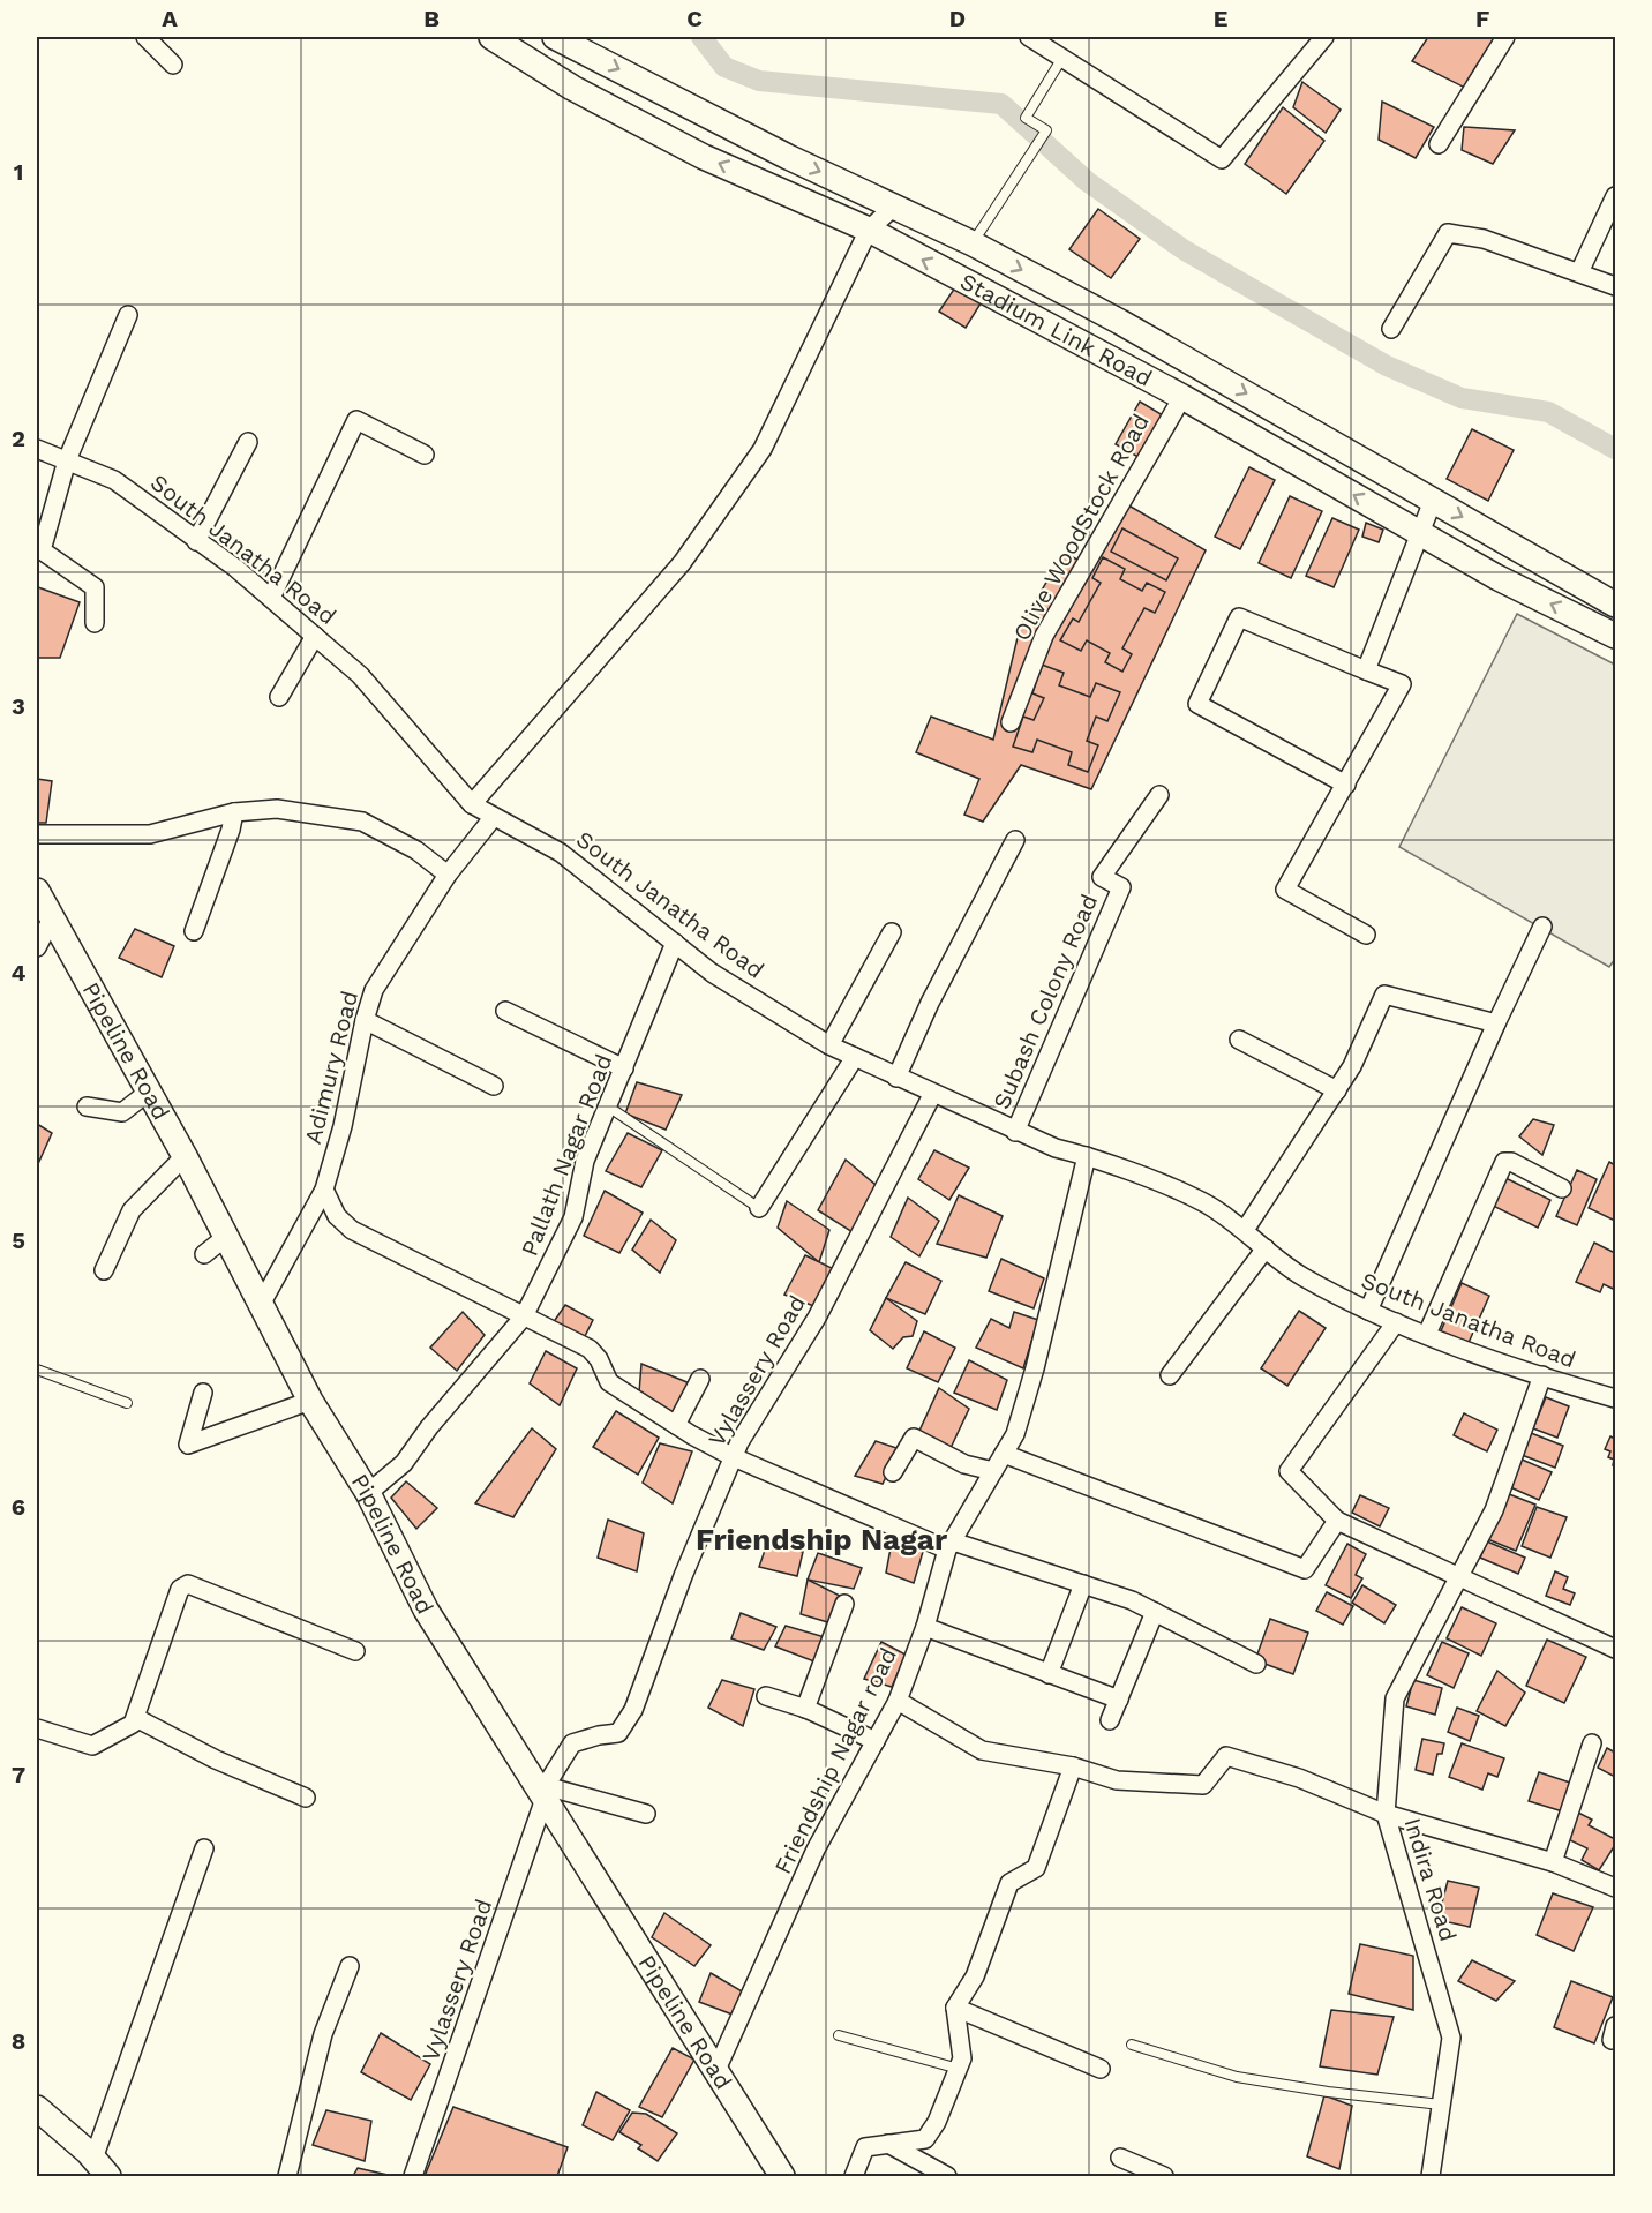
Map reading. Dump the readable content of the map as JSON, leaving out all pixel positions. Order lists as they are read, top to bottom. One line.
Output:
{"streets":{"street":["Stadium Link Road","Olive WoodStock Road","South Janatha Road","Subash Colony Road","Pipeline Road","Adimury Road","Pallath Nagar Road","Vylassery Road","Friendship Nagar road","Indira Road"]},"crossings":[["Stadium Link Road","Olive WoodStock Road"],["South Janatha Road","Subash Colony Road"],["South Janatha Road","Adimury Road"],["South Janatha Road","Pallath Nagar Road"],["South Janatha Road","Vylassery Road"],["South Janatha Road","Friendship Nagar road"],["South Janatha Road","Indira Road"],["Pipeline Road","Adimury Road"],["Pipeline Road","Pallath Nagar Road"],["Pipeline Road","Vylassery Road"],["Pipeline Road","Friendship Nagar road"]],"districts":["Friendship Nagar"],"grid":{"columns":["A","B","C","D","E","F"],"rows":["1","2","3","4","5","6","7","8"]}}
